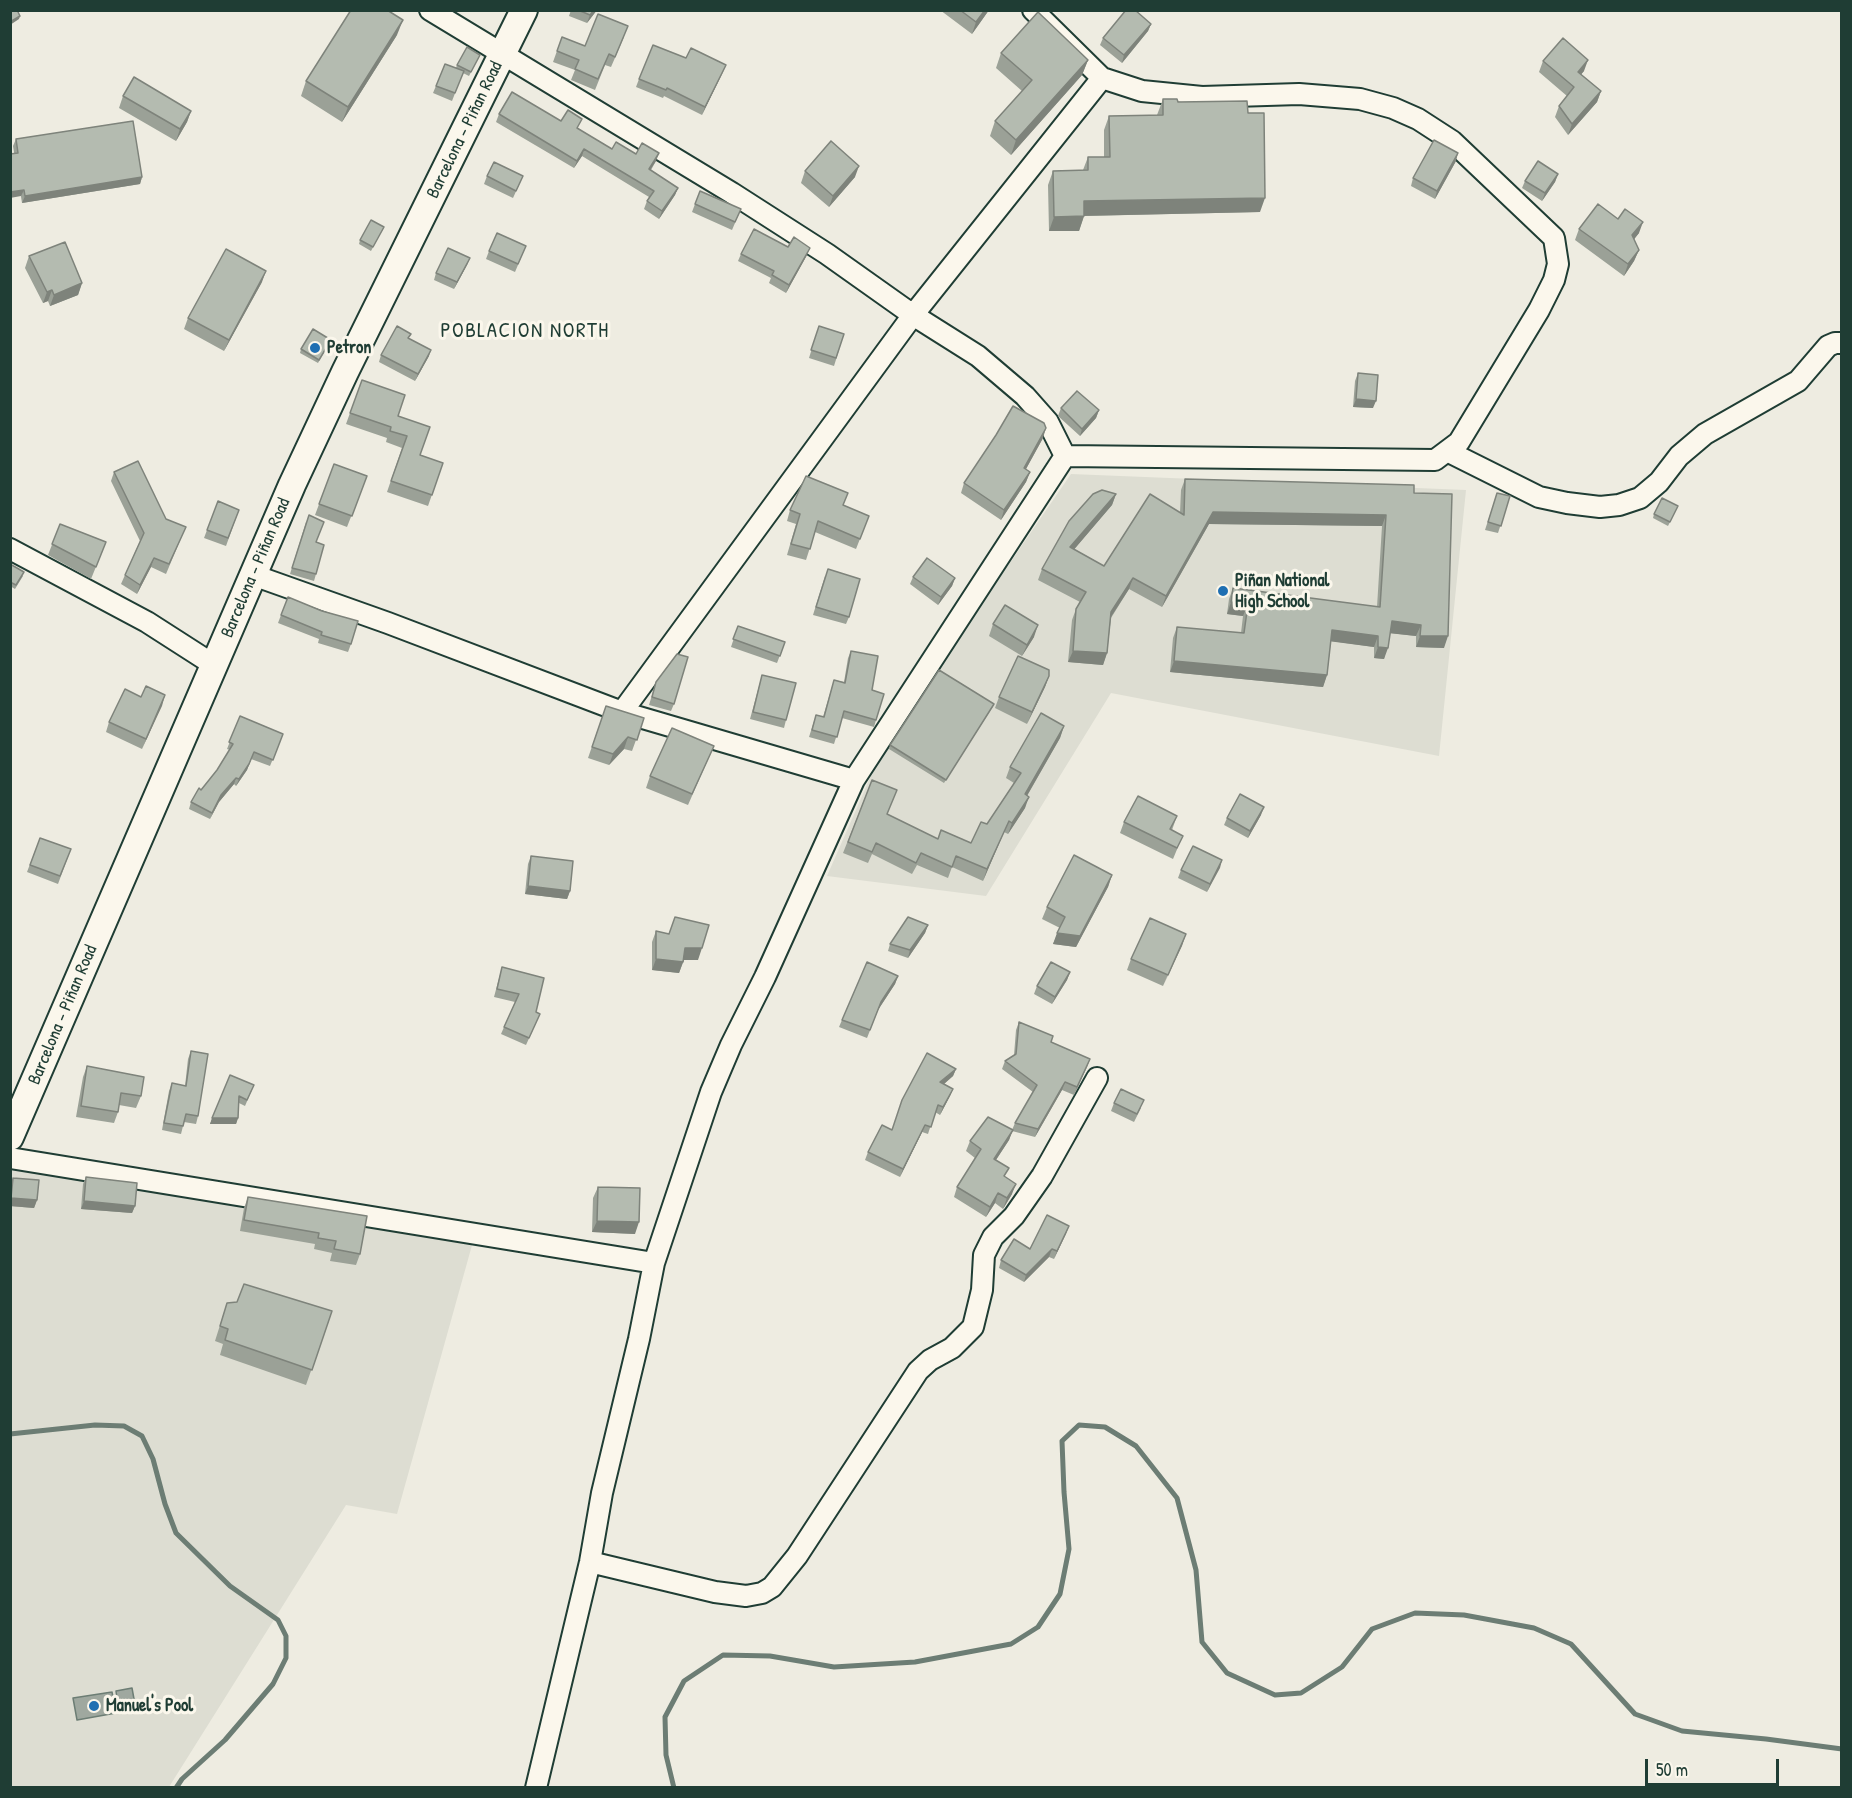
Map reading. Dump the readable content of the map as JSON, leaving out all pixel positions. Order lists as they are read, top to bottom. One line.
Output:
{"streets":{"main road":["Barcelona - Piñan Road"]},"districts":["POBLACION NORTH"],"places":["Petron","Piñan National High School","Manuel's Pool"],"scale_bar":"50 m"}
